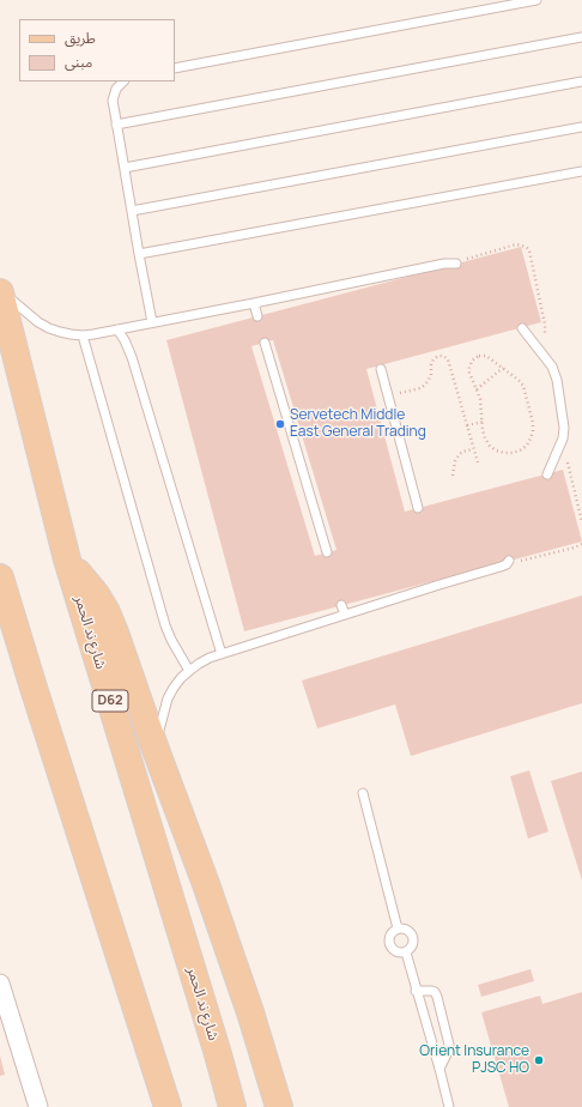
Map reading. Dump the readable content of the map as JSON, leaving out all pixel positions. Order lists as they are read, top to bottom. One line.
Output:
{"streets":{"main road":["شارع ند الحمر","D62"]},"places":["Servetech Middle East General Trading","Orient Insurance PJSC HO"],"legend":["طريق","مبنى"]}
